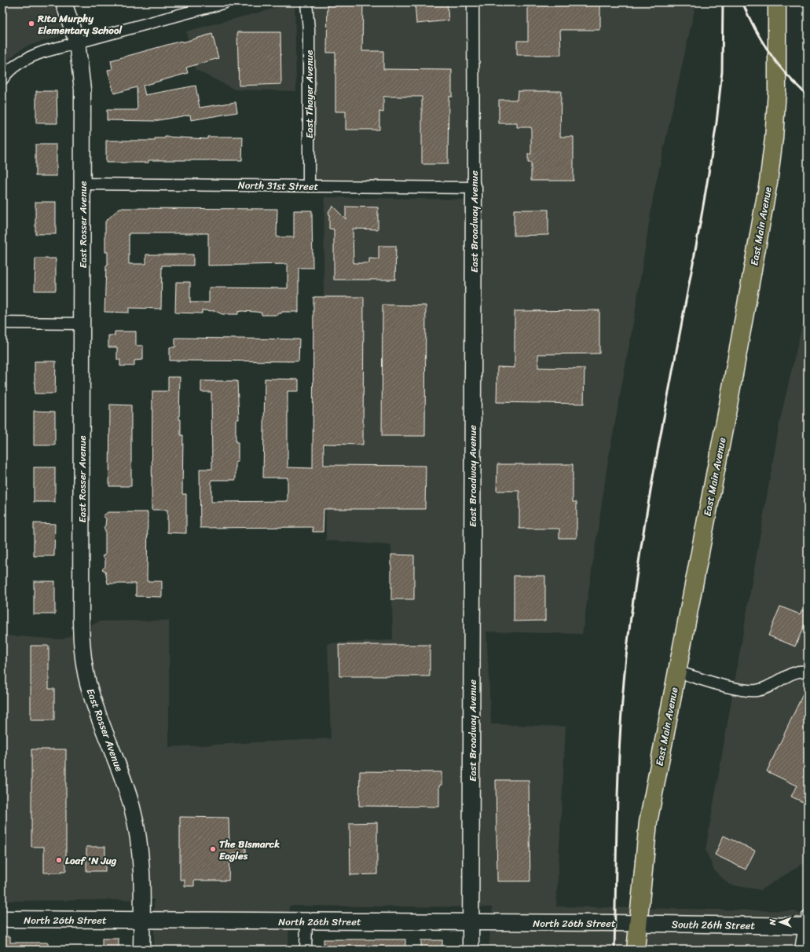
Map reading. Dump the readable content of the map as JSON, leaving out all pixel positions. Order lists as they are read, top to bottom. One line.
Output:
{"streets":{"main road":["East Main Avenue"],"street":["East Thayer Avenue","North 31st Street","East Broadway Avenue","East Rosser Avenue","North 26th Street","South 26th Street"]},"crossings":[["East Thayer Avenue","North 31st Street"],["North 31st Street","East Broadway Avenue"],["North 31st Street","East Rosser Avenue"],["East Broadway Avenue","North 26th Street"],["East Rosser Avenue","North 26th Street"],["East Main Avenue","North 26th Street"],["East Main Avenue","South 26th Street"],["North 26th Street","South 26th Street"]],"places":["Rita Murphy Elementary School","The Bismarck Eagles","Loaf 'N Jug"],"north":"left"}
